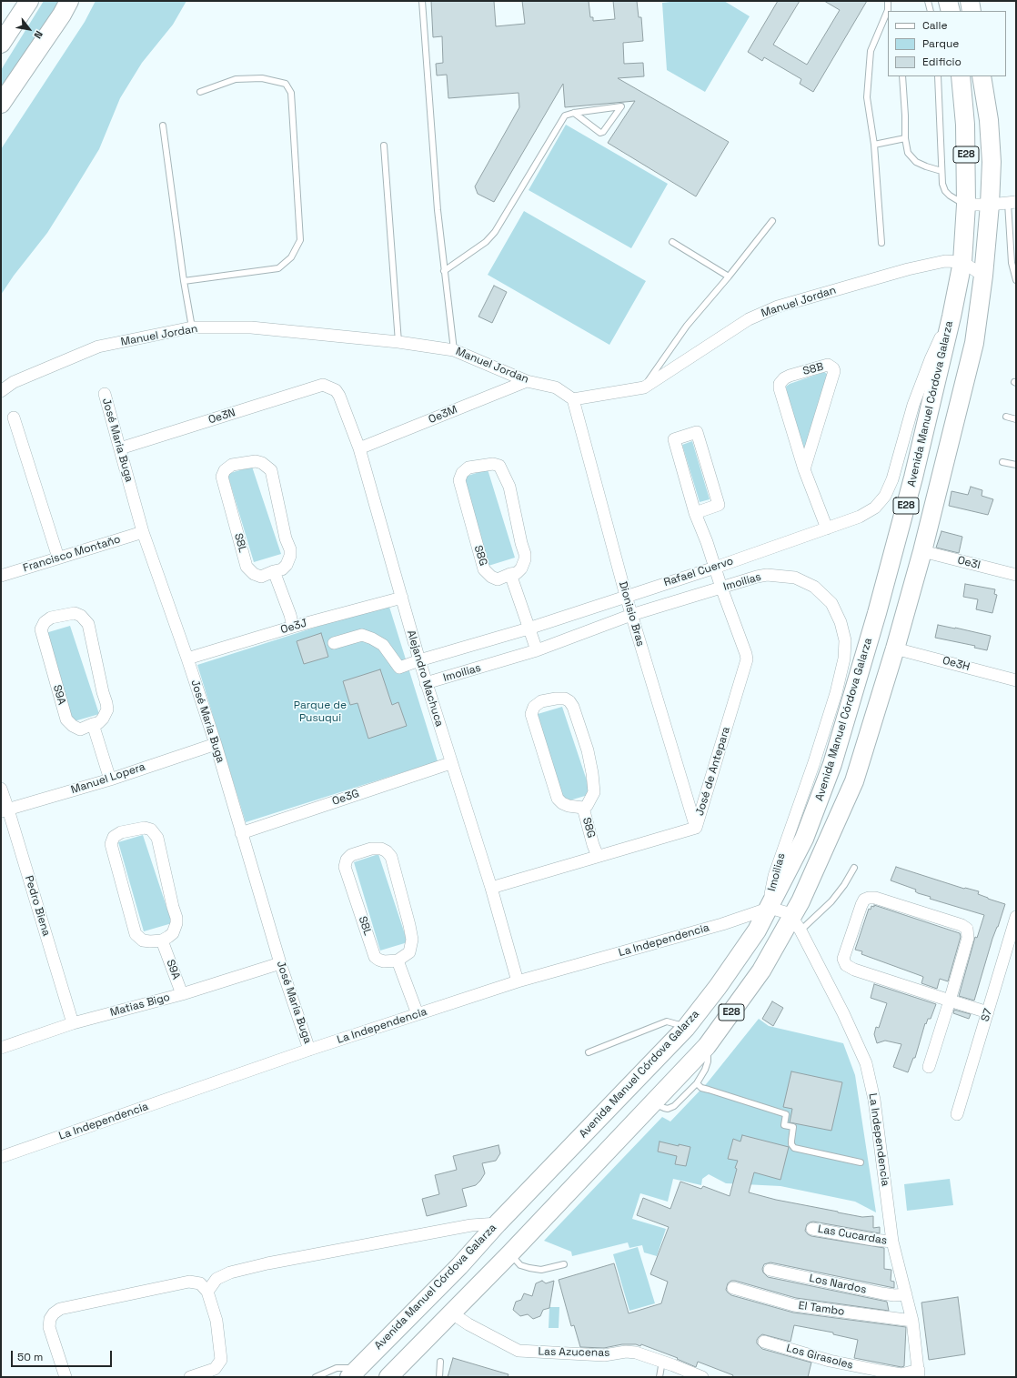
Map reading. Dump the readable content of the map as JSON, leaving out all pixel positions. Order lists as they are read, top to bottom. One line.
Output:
{"streets":{"main road":["E28","Avenida Manuel Córdova Galarza"],"street":["Manuel Jordan","S8B","Oe3M","Oe3N","José Maria Buga","S8L","Francisco Montaño","S8G","Oe3I","Rafael Cuervo","Imoilias","Dionisio Bras","Oe3J","Oe3H","Alejandro Machuca","S9A","José de Antepara","Manuel Lopera","Oe3G","Pedro Biena","La Independencia","Matias Bigo","S7","Las Cucardas","Los Nardos","El Tambo","Las Azucenas","Los Girasoles"]},"crossings":[["E28","Oe3I"],["E28","Oe3H"],["E28","La Independencia"],["E28","Las Azucenas"],["Manuel Jordan","Avenida Manuel Córdova Galarza"],["Manuel Jordan","Oe3M"],["Manuel Jordan","Dionisio Bras"],["S8B","Rafael Cuervo"],["Avenida Manuel Córdova Galarza","Rafael Cuervo"],["Avenida Manuel Córdova Galarza","Imoilias"],["Avenida Manuel Córdova Galarza","La Independencia"],["Oe3M","Alejandro Machuca"],["Oe3N","José Maria Buga"],["Oe3N","Alejandro Machuca"],["José Maria Buga","Francisco Montaño"],["José Maria Buga","Oe3J"],["José Maria Buga","Manuel Lopera"],["José Maria Buga","Oe3G"],["José Maria Buga","La Independencia"],["José Maria Buga","Matias Bigo"],["S8G","José de Antepara"],["Rafael Cuervo","Dionisio Bras"],["Rafael Cuervo","Alejandro Machuca"],["Rafael Cuervo","José de Antepara"],["Imoilias","Dionisio Bras"],["Imoilias","Alejandro Machuca"],["Imoilias","José de Antepara"],["Imoilias","La Independencia"],["Dionisio Bras","José de Antepara"],["Oe3J","Alejandro Machuca"],["Alejandro Machuca","José de Antepara"],["Alejandro Machuca","Oe3G"],["Alejandro Machuca","La Independencia"],["S9A","Matias Bigo"],["Manuel Lopera","Pedro Biena"],["Pedro Biena","Matias Bigo"],["La Independencia","Las Cucardas"],["La Independencia","Los Nardos"],["La Independencia","El Tambo"],["La Independencia","Los Girasoles"]],"parks":["Parque de Pusuqui"],"legend":["Calle","Parque","Edificio"],"scale_bar":"50 m","north":"bottom right"}
